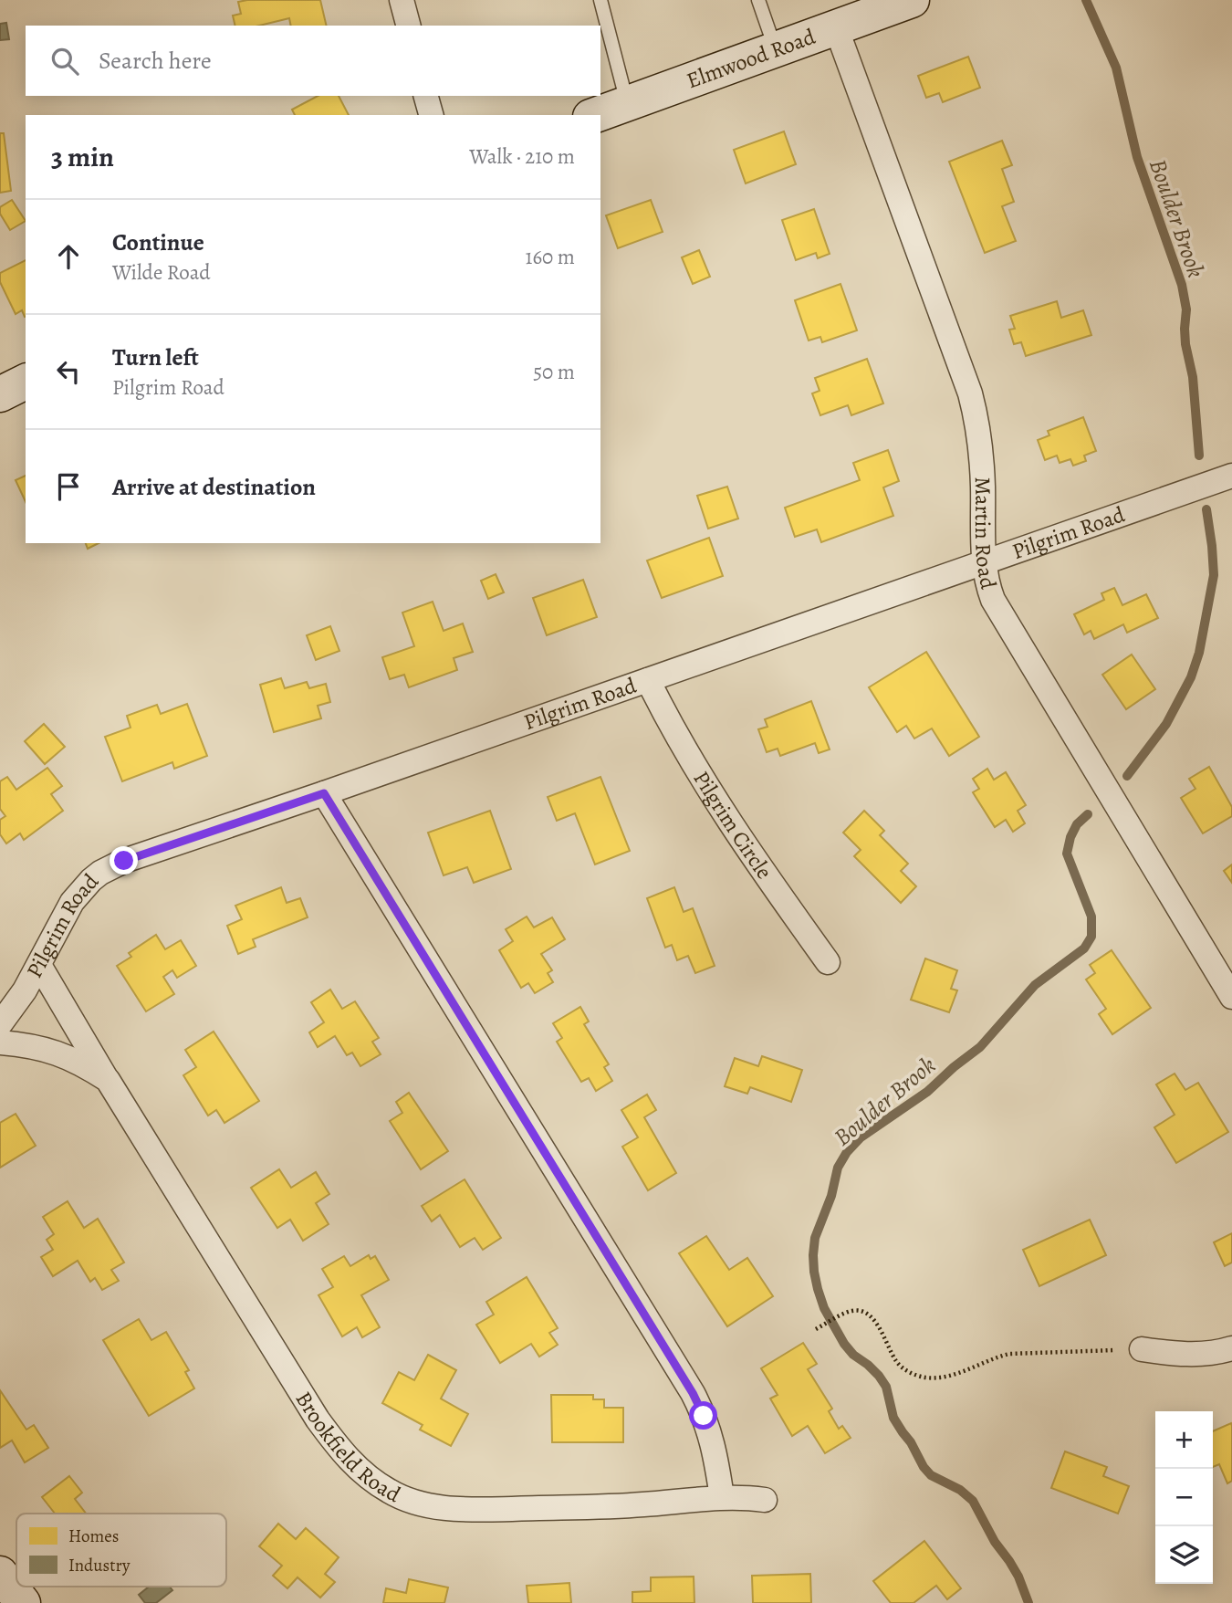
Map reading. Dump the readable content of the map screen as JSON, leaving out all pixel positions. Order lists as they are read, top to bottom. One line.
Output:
{"streets":{"street":["Elmwood Road","Pilgrim Road","Martin Road","Pilgrim Circle","Brookfield Road"]},"crossings":[["Elmwood Road","Martin Road"],["Pilgrim Road","Martin Road"],["Pilgrim Road","Pilgrim Circle"],["Pilgrim Road","Brookfield Road"]],"water":["Boulder Brook"],"legend":["Homes","Industry"],"page":{"search":"Search here","heading":["3 min","Walk · 210 m"],"list":[["Continue","Wilde Road","160 m"],["Turn left","Pilgrim Road","50 m"],"Arrive at destination"],"map_buttons":["+","−"]}}
